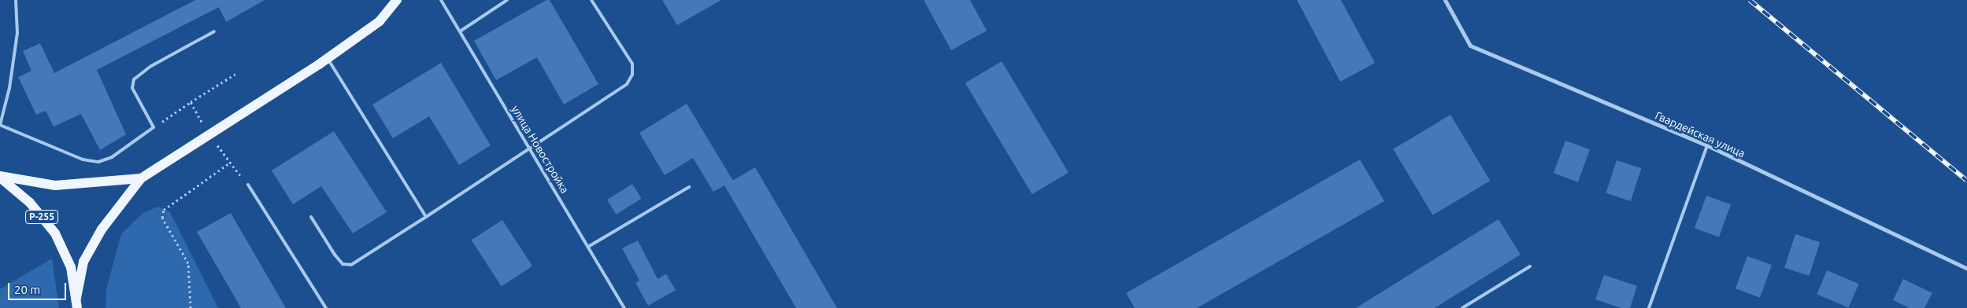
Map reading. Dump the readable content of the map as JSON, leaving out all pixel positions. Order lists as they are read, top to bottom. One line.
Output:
{"streets":{"main road":["Р-255"],"street":["Гвардейская улица"],"lane":["улица Новостройка"]},"scale_bar":"20 m"}
